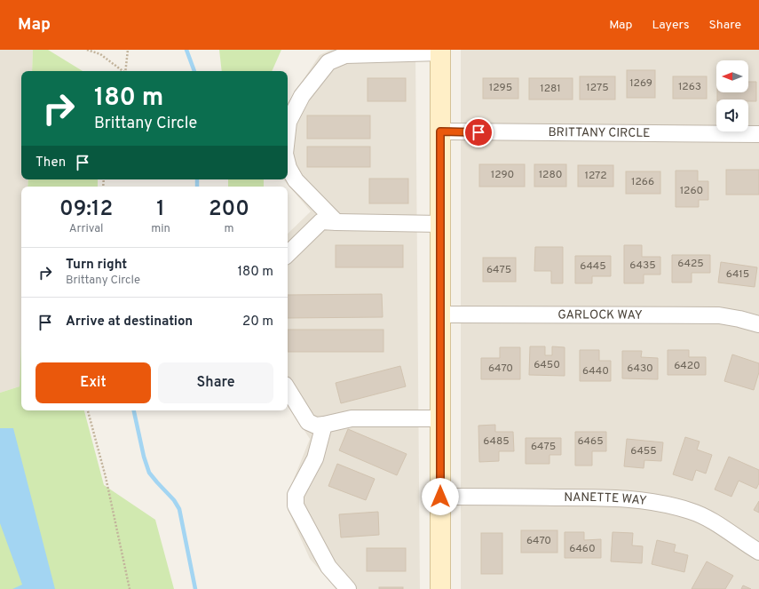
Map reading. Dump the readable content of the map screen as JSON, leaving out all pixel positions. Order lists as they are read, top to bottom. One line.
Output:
{"streets":{"street":["BRITTANY CIRCLE","GARLOCK WAY","NANETTE WAY"]},"house_numbers":["1269","1263","1295","1275","1281","1290","1280","1272","1266","1260","6425","6435","6445","6475","6415","6450","6420","6470","6430","6440","6485","6465","6475","6455","6470","6460"],"north":"left","page":{"header":"Map","nav":["Map","Layers","Share"],"turn":["180 m","Brittany Circle"],"then":"Then","eta":["09:12","Arrival","1","min","200","m"],"list":[{"name":"Turn right","note":"Brittany Circle","value":"180 m"},{"name":"Arrive at destination","value":"20 m"}],"buttons":["Exit","Share"]}}
